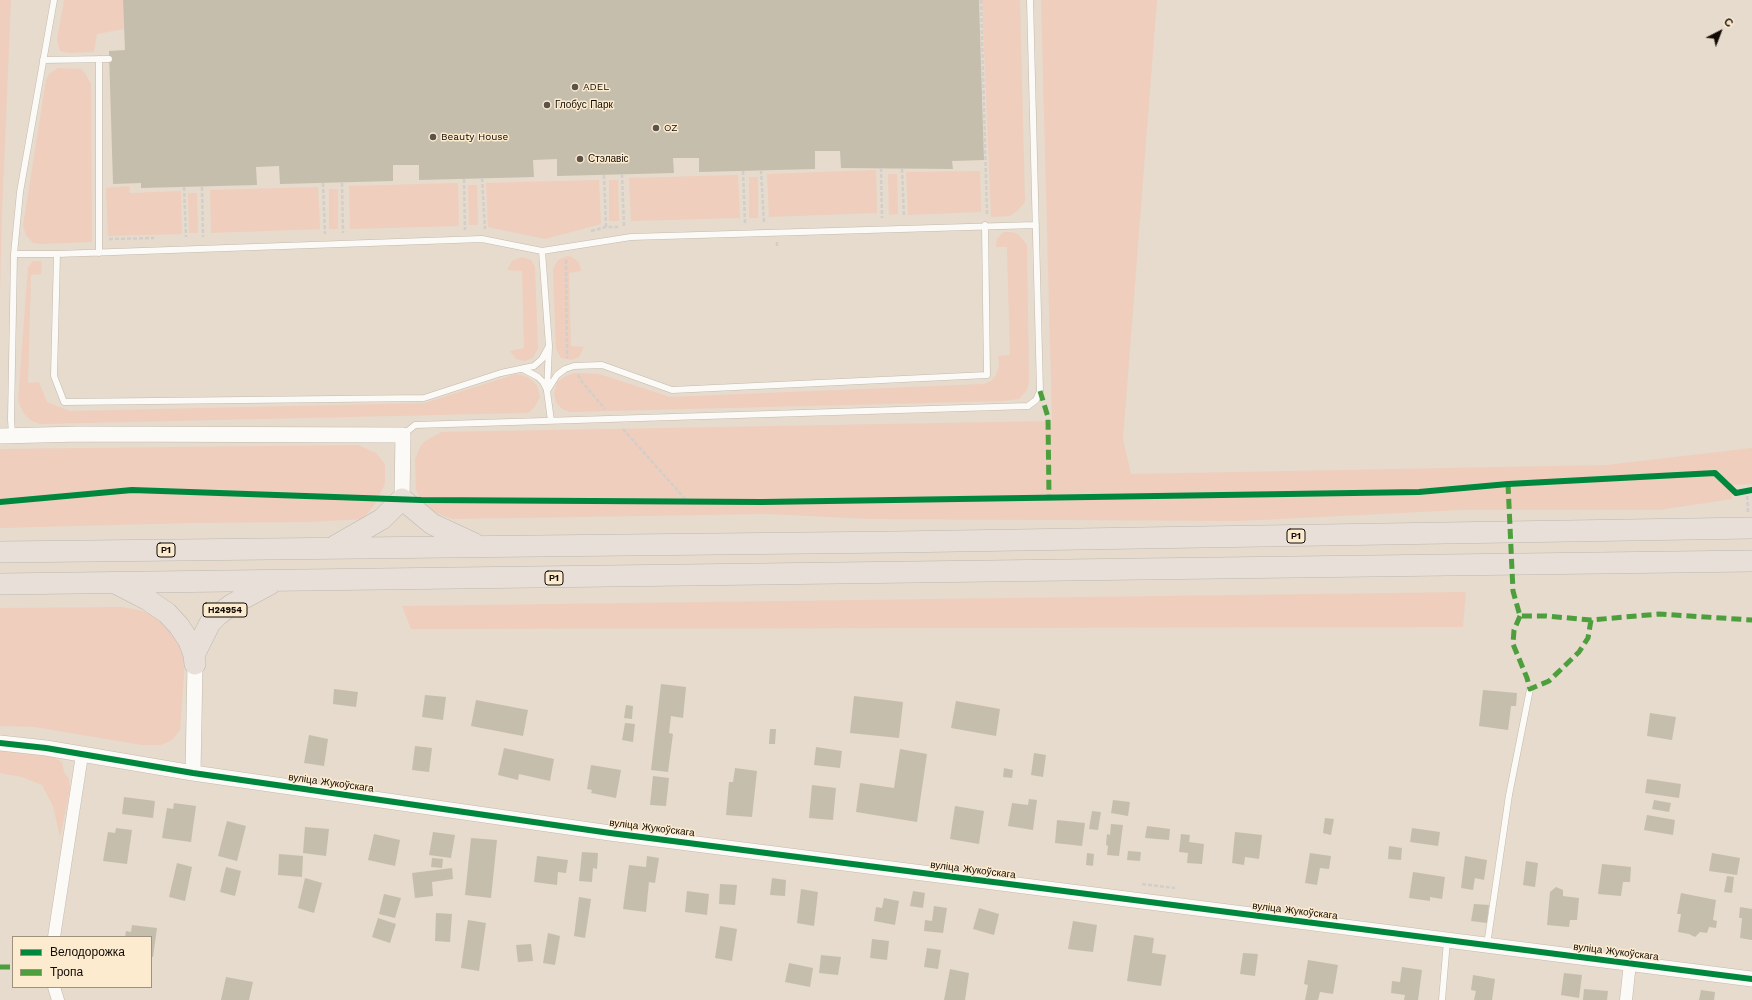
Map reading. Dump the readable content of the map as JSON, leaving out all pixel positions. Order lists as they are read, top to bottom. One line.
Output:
{"streets":{"highway":["Р1","Н24954"],"street":["вуліца Жукоўскага"]},"crossings":[["Р1","Н24954"],["Н24954","вуліца Жукоўскага"]],"places":["ADEL","Глобус Парк","OZ","Beauty House","Стэлавіс"],"legend":["Велодорожка","Тропа"],"north":"top right"}
